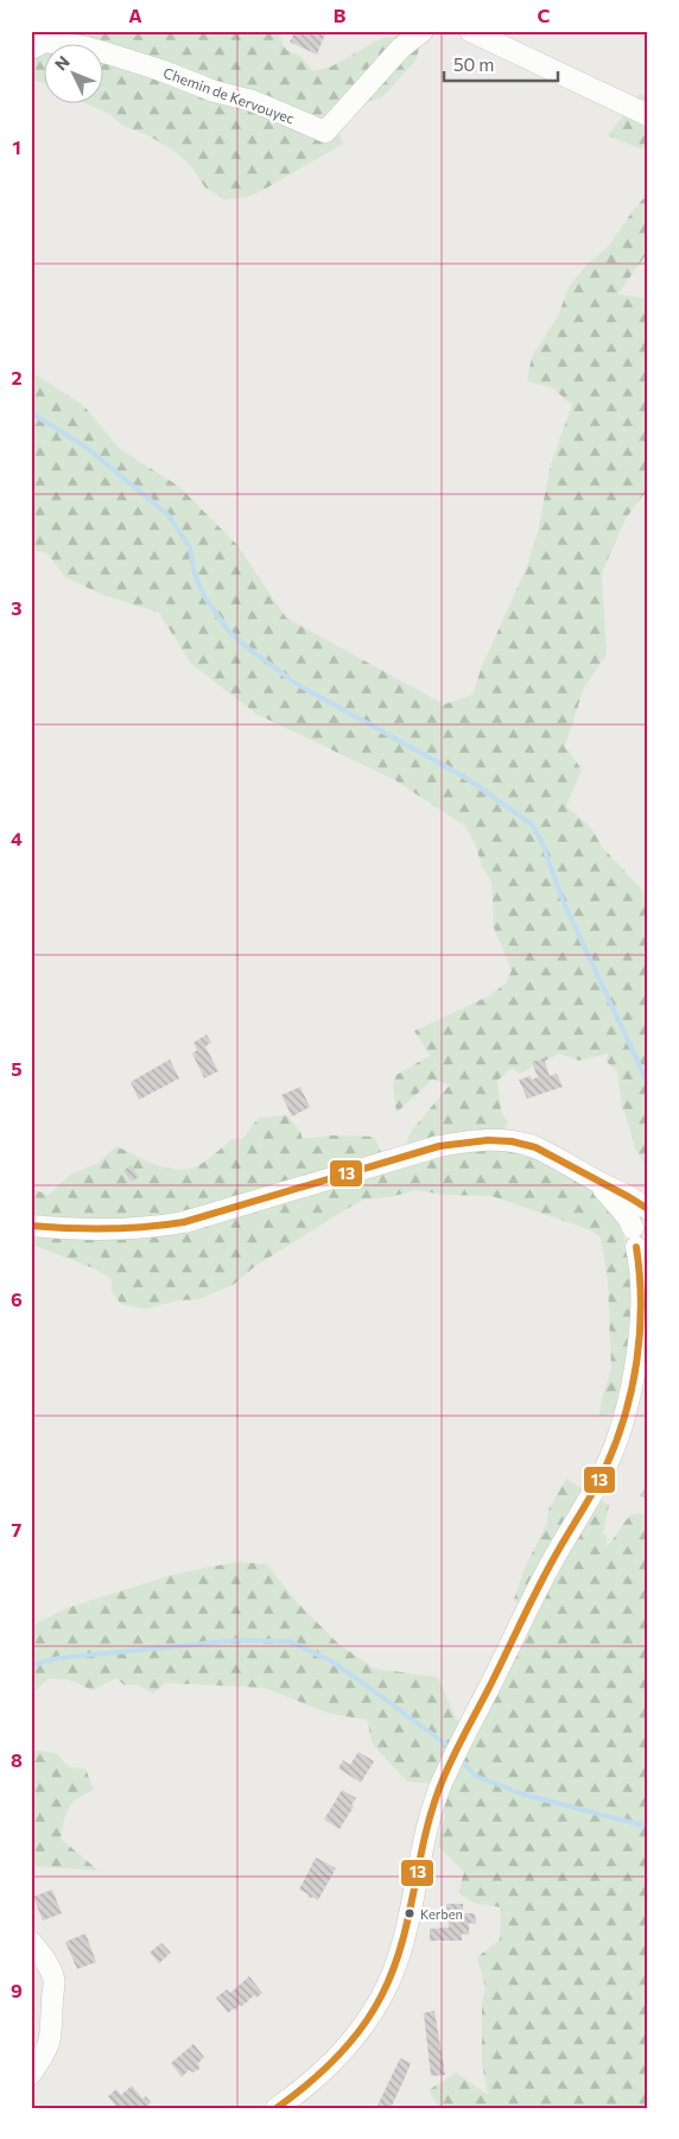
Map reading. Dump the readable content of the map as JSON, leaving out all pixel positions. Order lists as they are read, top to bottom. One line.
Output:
{"streets":{"street":["Chemin de Kervouyec"]},"places":["Kerben"],"lines":["transit line 13"],"scale_bar":"50 m","north":"top left","grid":{"columns":["A","B","C"],"rows":["1","2","3","4","5","6","7","8","9"]}}
